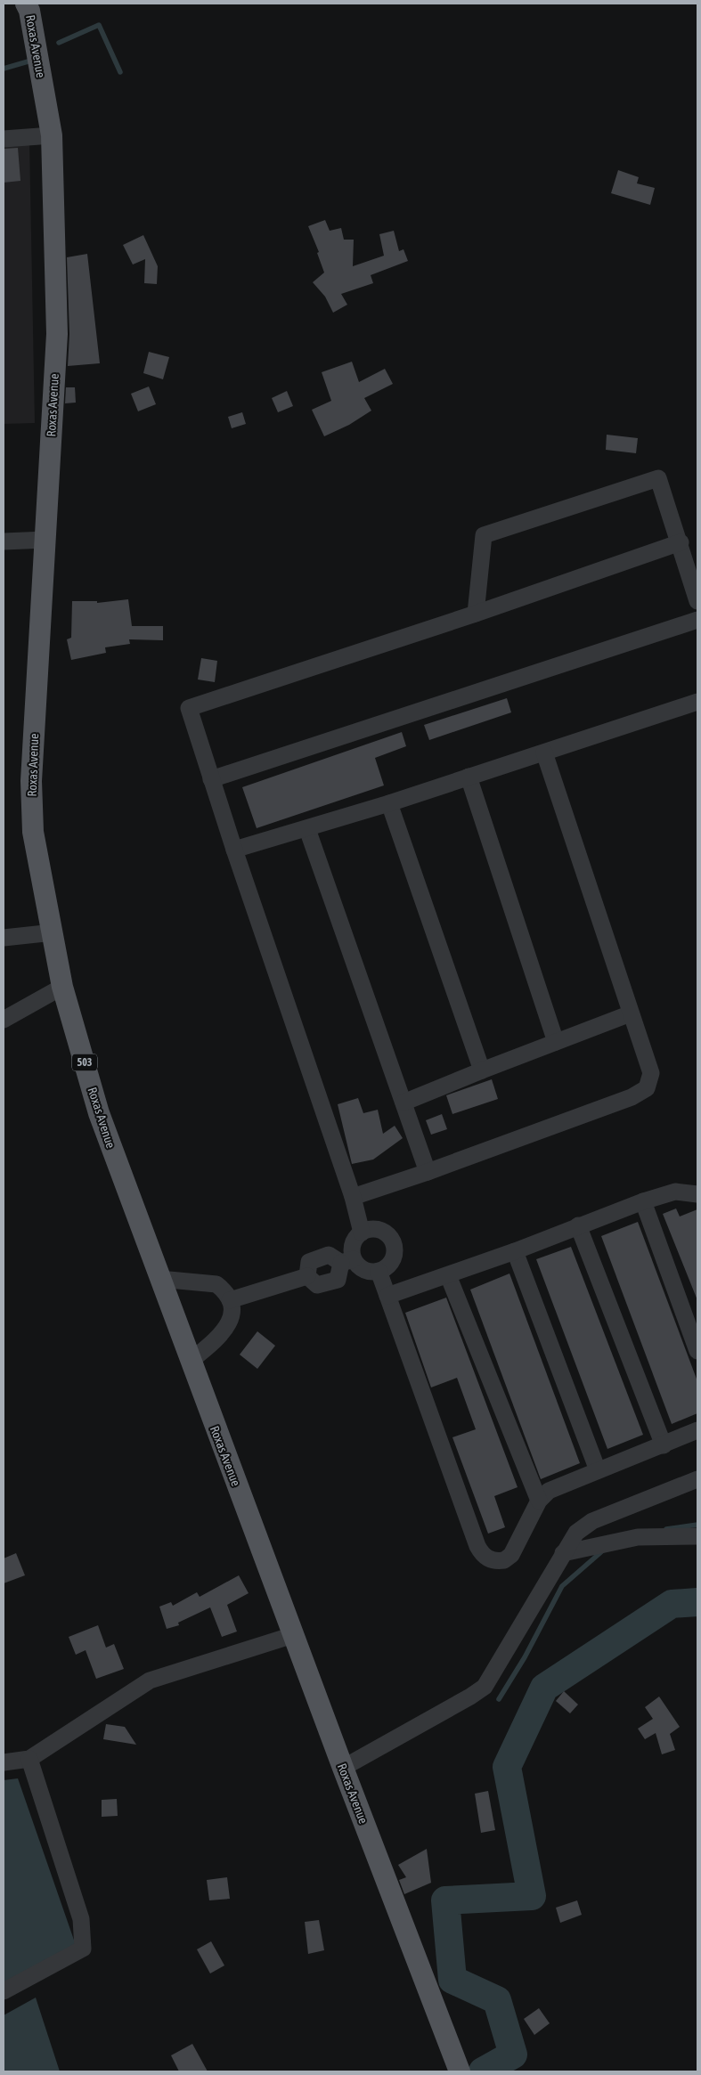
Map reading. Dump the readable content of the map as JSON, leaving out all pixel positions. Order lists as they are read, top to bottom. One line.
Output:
{"streets":{"main road":["Roxas Avenue","503"]}}
